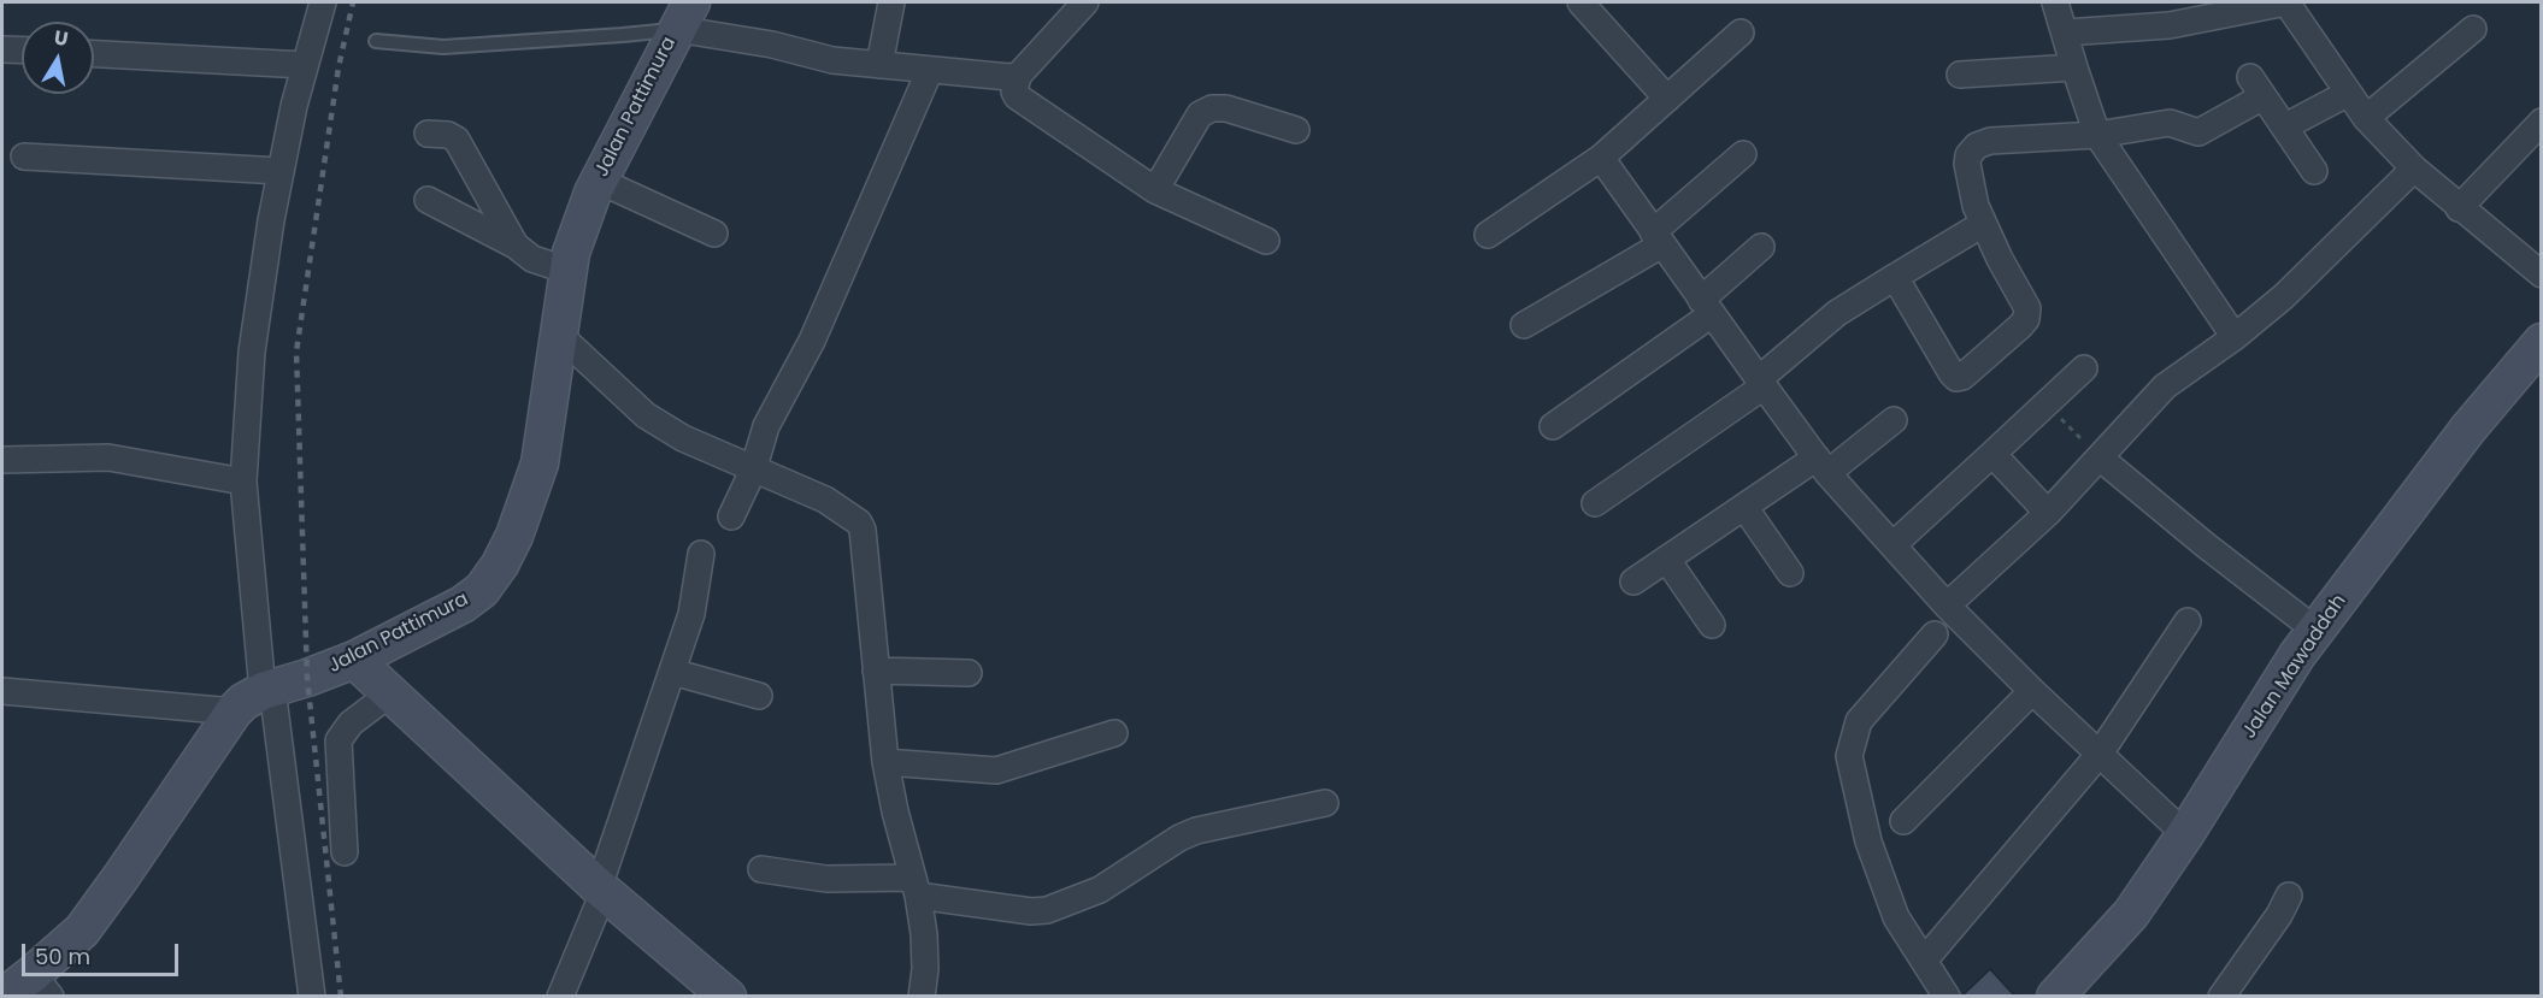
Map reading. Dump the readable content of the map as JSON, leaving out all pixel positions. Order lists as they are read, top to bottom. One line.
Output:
{"streets":{"street":["Jalan Pattimura","Jalan Mawaddah"]},"scale_bar":"50 m","north":"top"}
